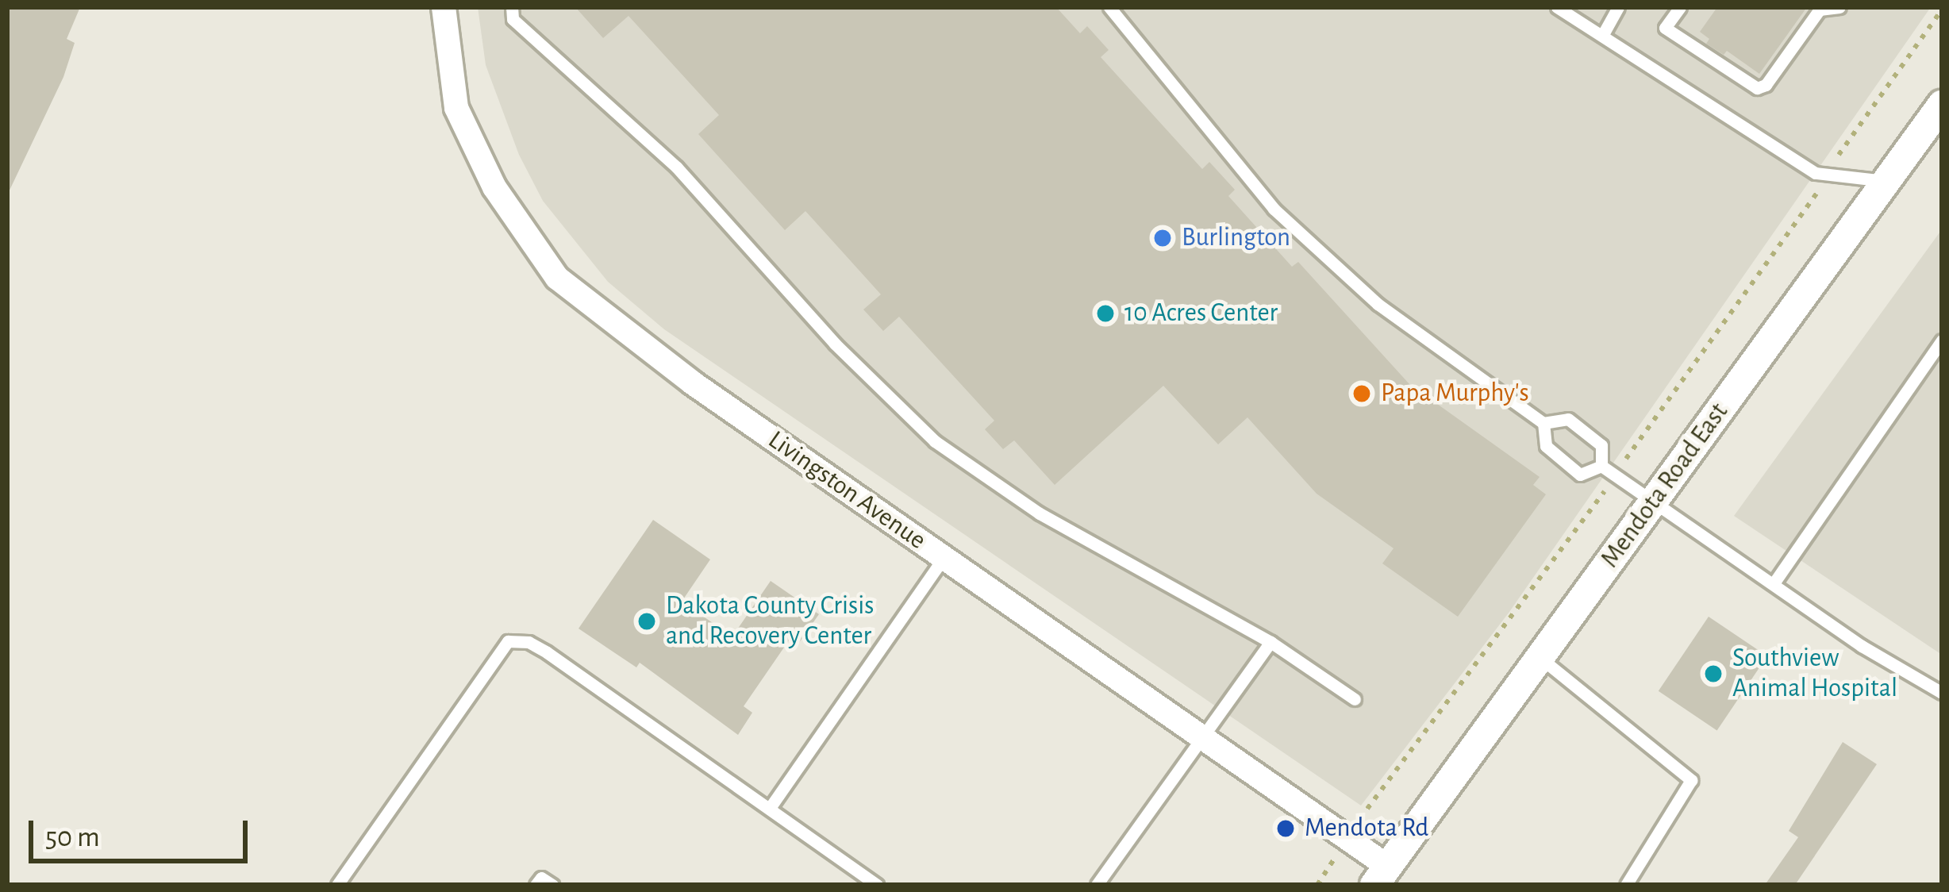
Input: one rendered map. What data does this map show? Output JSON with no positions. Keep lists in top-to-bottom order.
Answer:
{
  "streets": {
    "street": ["Mendota Road East", "Livingston Avenue"]
  },
  "crossings": [
    ["Mendota Road East", "Livingston Avenue"]
  ],
  "places": [
    "Burlington",
    "10 Acres Center",
    "Papa Murphy's",
    "Dakota County Crisis and Recovery Center",
    "Southview Animal Hospital",
    "Mendota Rd"
  ],
  "scale_bar": "50 m"
}
